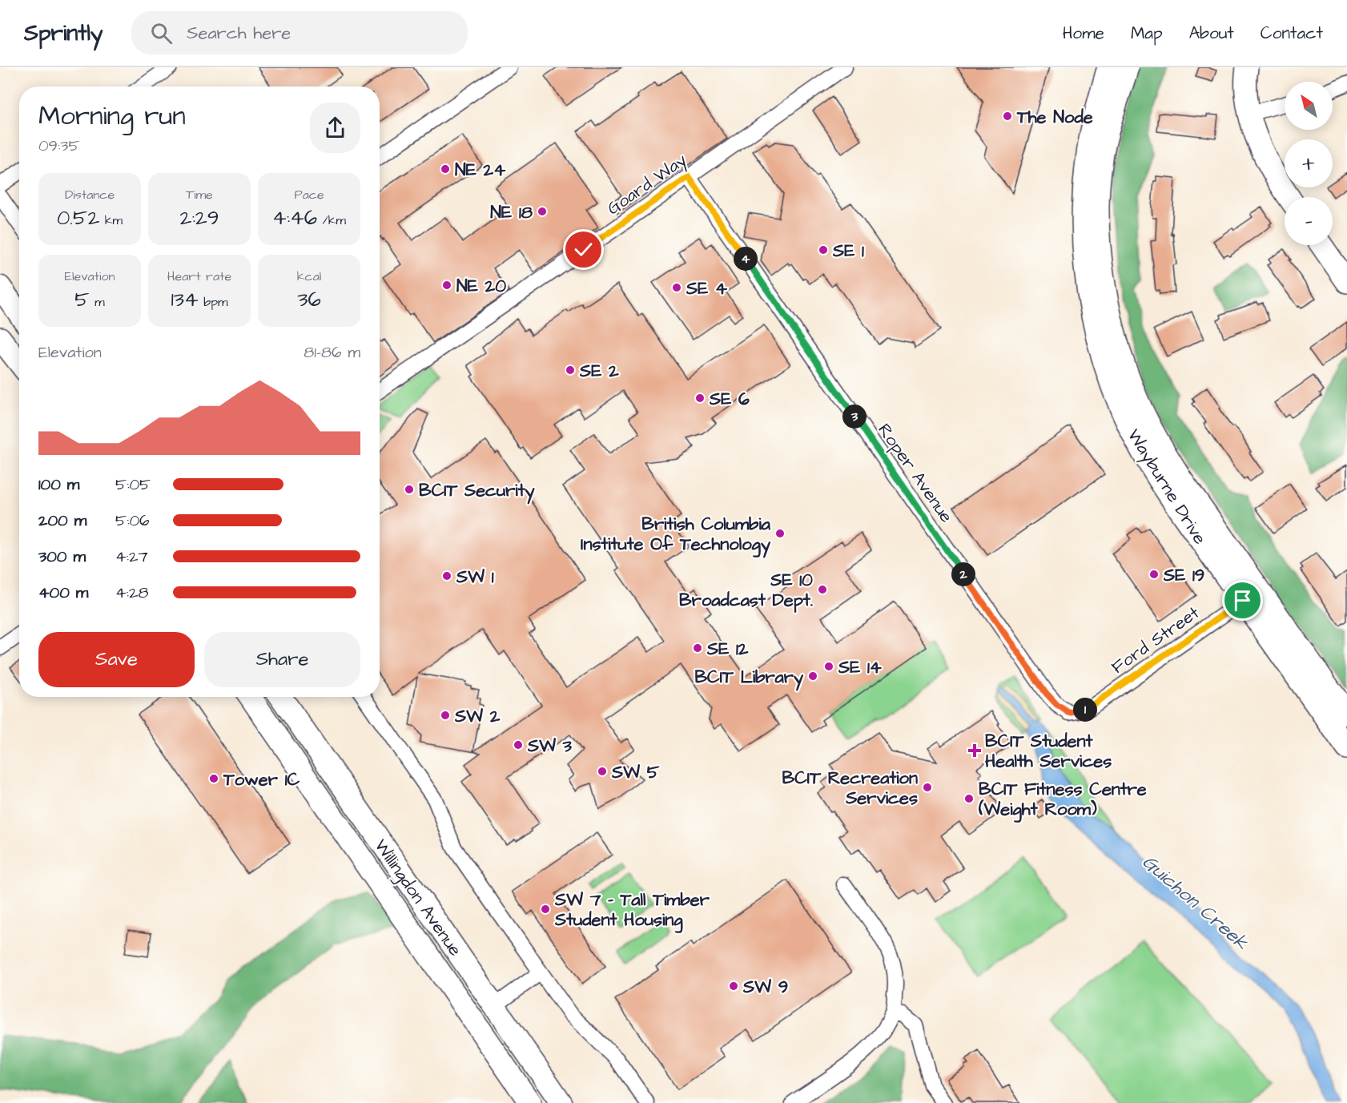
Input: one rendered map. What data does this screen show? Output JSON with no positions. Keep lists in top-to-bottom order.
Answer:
{
  "streets": {
    "street": [
      "Goard Way",
      "Roper Avenue",
      "Wayburne Drive",
      "Ford Street",
      "Willingdon Avenue"
    ]
  },
  "crossings": [
    ["Goard Way", "Roper Avenue"],
    ["Roper Avenue", "Ford Street"],
    ["Wayburne Drive", "Ford Street"]
  ],
  "water": ["Guichon Creek"],
  "places": {
    "other": [
      "The Node",
      "NE 24",
      "NE 18",
      "SE 1",
      "NE 20",
      "SE 4",
      "SE 2",
      "SE 6",
      "BCIT Security",
      "British Columbia Institute Of Technology",
      "SE 19",
      "SW 1",
      "SE 10 Broadcast Dept.",
      "SE 12",
      "SE 14",
      "BCIT Library",
      "SW 2",
      "SW 3",
      "SW 5",
      "Tower 1C",
      "BCIT Recreation Services",
      "BCIT Fitness Centre (Weight Room)",
      "SW 7 - Tall Timber Student Housing",
      "SW 9"
    ],
    "health": ["BCIT Student Health Services"]
  },
  "north": "top left",
  "page": {
    "header": "Sprintly",
    "search": "Search here",
    "nav": [
      "Home",
      "Map",
      "About",
      "Contact"
    ],
    "map_buttons": ["+", "−"],
    "heading": ["Morning run", "09:35"],
    "stats": [
      ["Distance", "0.52 km"],
      ["Time", "2:29"],
      ["Pace", "4:46 /km"],
      ["Elevation", "5 m"],
      ["Heart rate", "134 bpm"],
      ["kcal", "36"]
    ],
    "pins": [
      "4",
      "3",
      "2",
      "1"
    ],
    "chart": ["Elevation", "81–86 m"],
    "list": [
      {
        "name": "100 m",
        "note": "5:05"
      },
      {
        "name": "200 m",
        "note": "5:06"
      },
      {
        "name": "300 m",
        "note": "4:27"
      },
      {
        "name": "400 m",
        "note": "4:28"
      }
    ],
    "buttons": ["Save", "Share"]
  }
}
